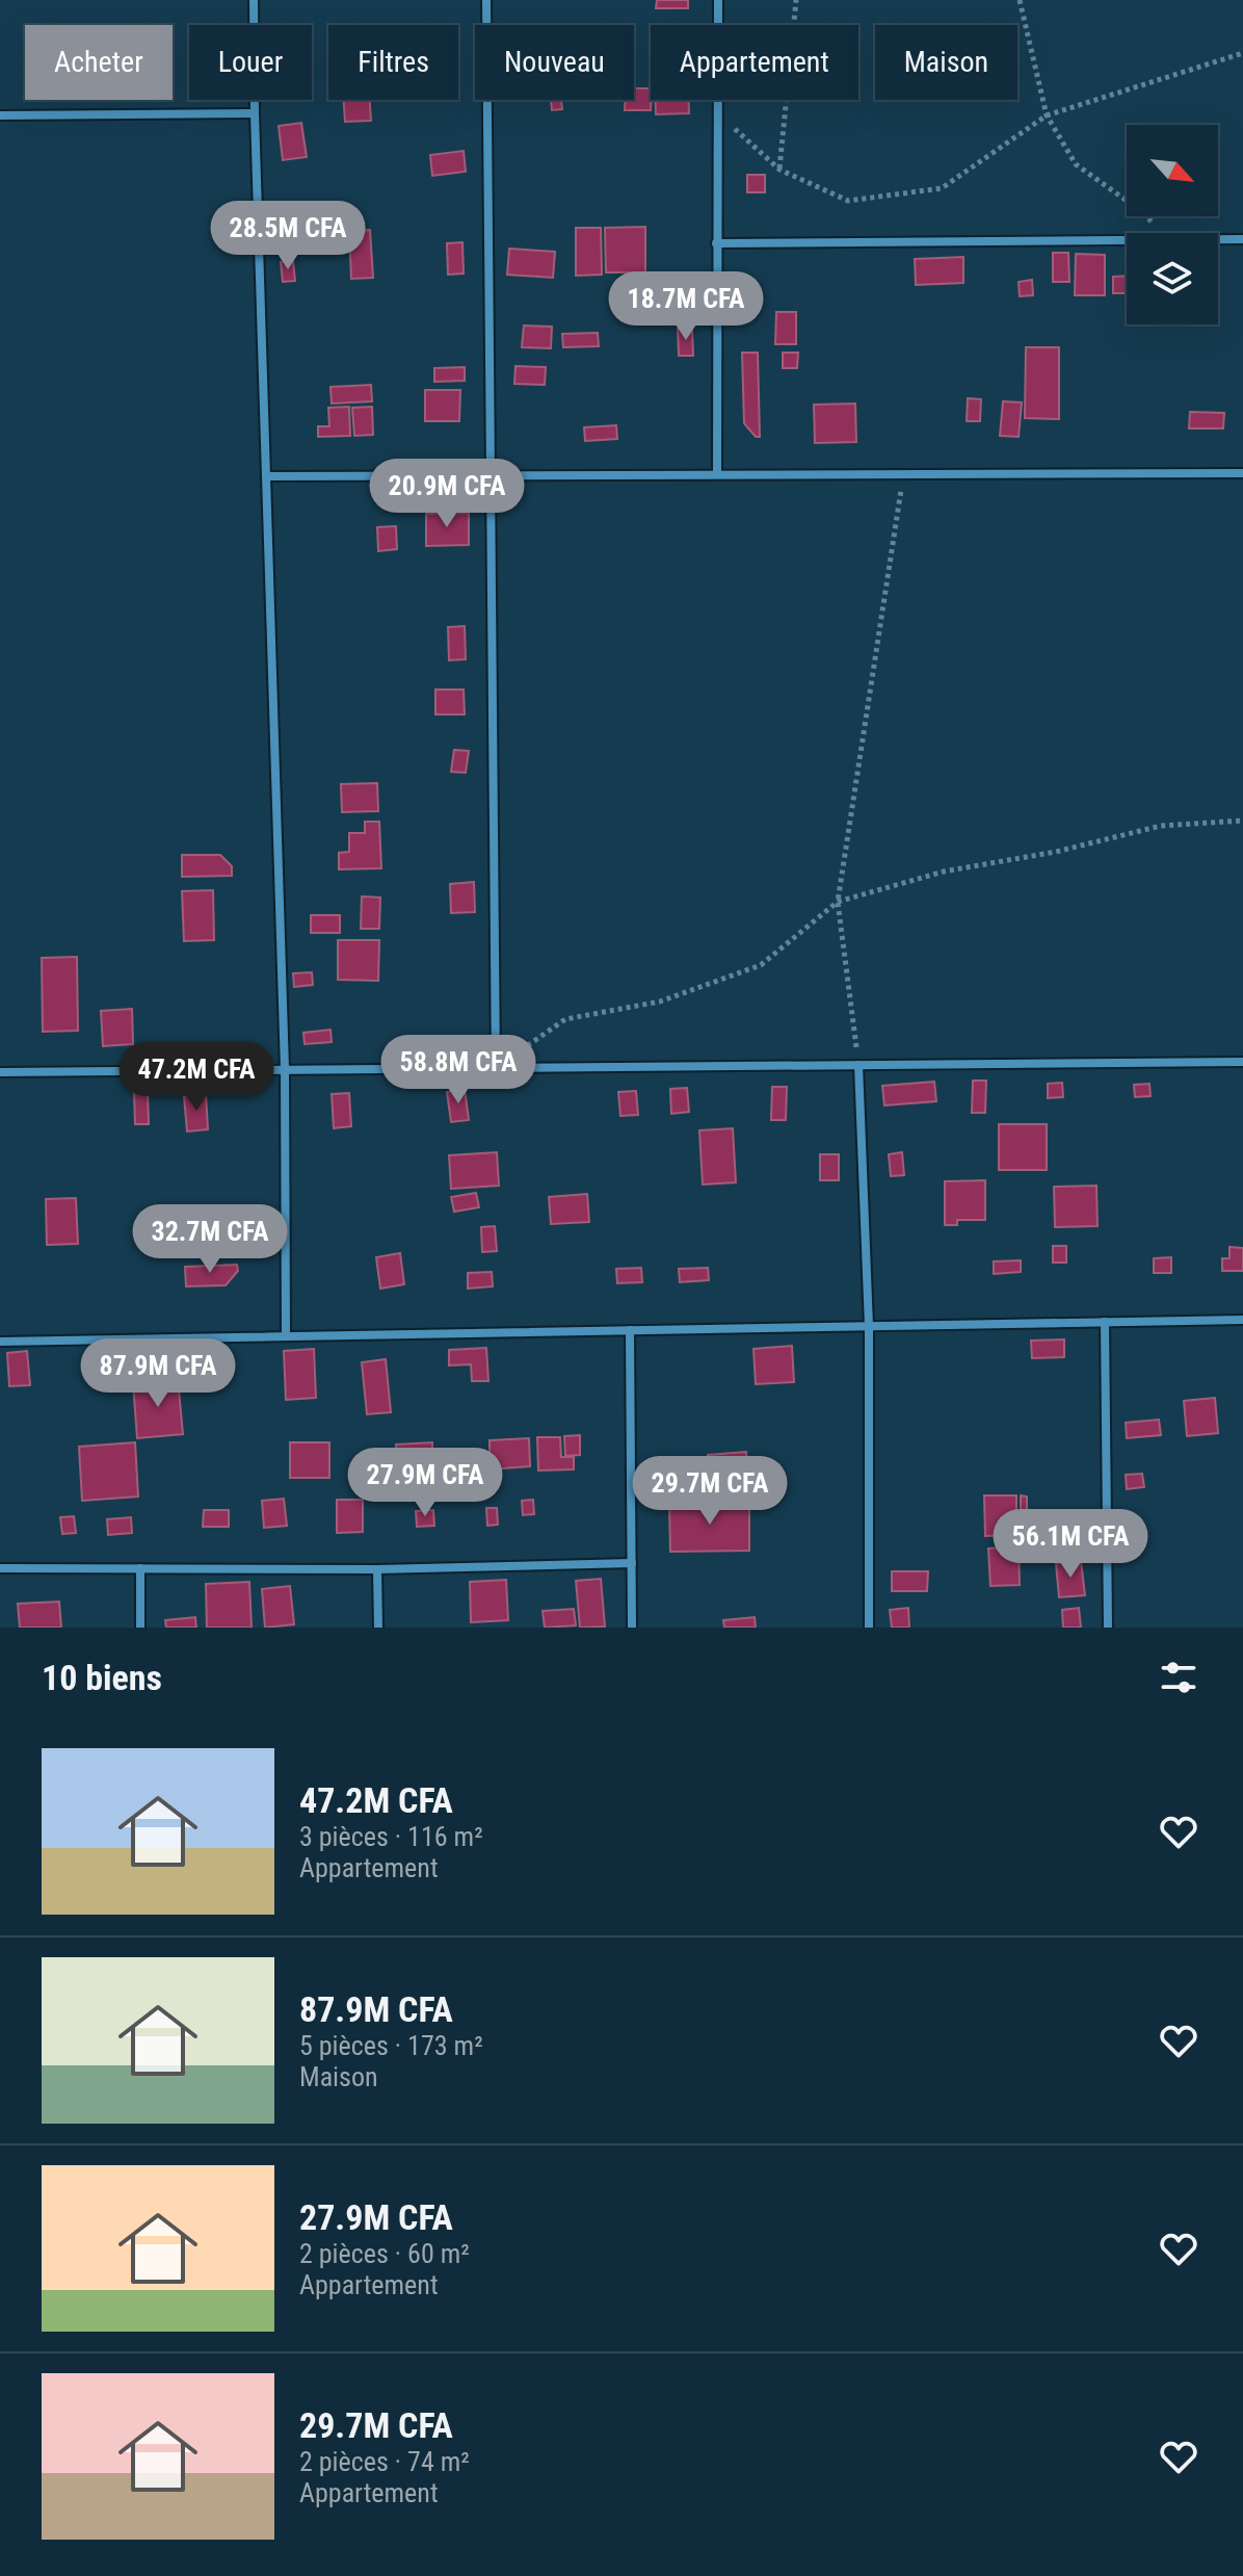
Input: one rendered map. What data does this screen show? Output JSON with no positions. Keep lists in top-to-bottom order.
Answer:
{
  "north": "bottom right",
  "page": {
    "chip": [
      "Acheter",
      "Louer",
      "Filtres",
      "Nouveau",
      "Appartement",
      "Maison"
    ],
    "price": [
      "28.5M CFA",
      "18.7M CFA",
      "20.9M CFA",
      "58.8M CFA",
      "47.2M CFA",
      "32.7M CFA",
      "87.9M CFA",
      "27.9M CFA",
      "29.7M CFA",
      "56.1M CFA"
    ],
    "heading": "10 biens",
    "list": [
      {
        "name": "47.2M CFA",
        "note": "3 pièces · 116 m² · Appartement"
      },
      {
        "name": "87.9M CFA",
        "note": "5 pièces · 173 m² · Maison"
      },
      {
        "name": "27.9M CFA",
        "note": "2 pièces · 60 m² · Appartement"
      },
      {
        "name": "29.7M CFA",
        "note": "2 pièces · 74 m² · Appartement"
      }
    ]
  }
}
